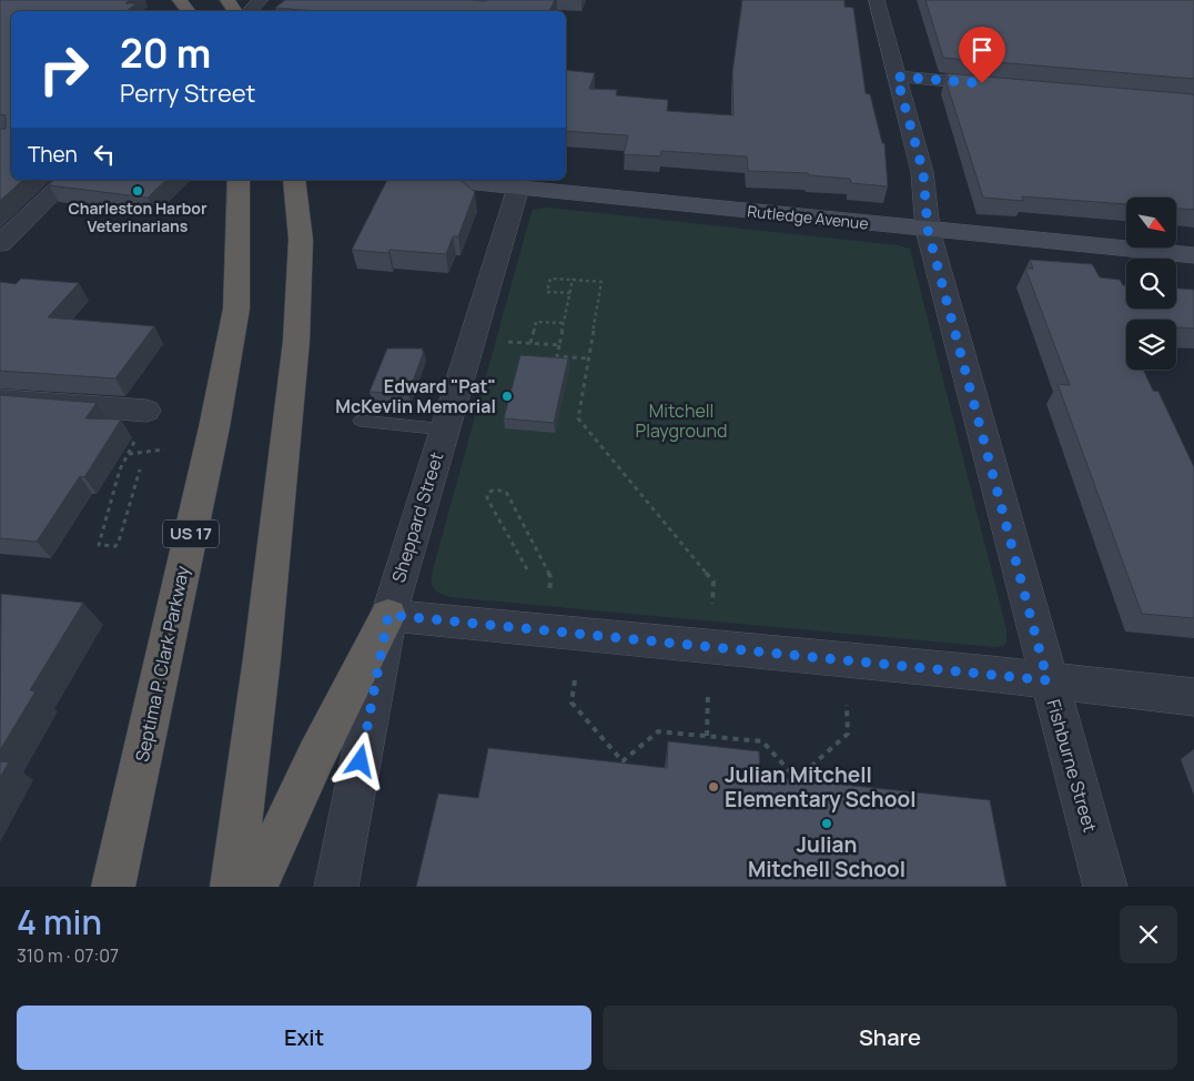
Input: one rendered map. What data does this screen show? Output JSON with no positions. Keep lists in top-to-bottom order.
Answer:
{
  "streets": {
    "highway": ["US 17", "Septima P. Clark Parkway"],
    "main road": ["Rutledge Avenue"],
    "street": ["Sheppard Street", "Fishburne Street"]
  },
  "crossings": [
    ["Rutledge Avenue", "Sheppard Street"],
    ["Rutledge Avenue", "Fishburne Street"]
  ],
  "parks": ["Mitchell Playground"],
  "places": [
    "Charleston Harbor Veterinarians",
    "Edward \"Pat\" McKevlin Memorial",
    "Julian Mitchell Elementary School",
    "Julian Mitchell School"
  ],
  "north": "bottom right",
  "page": {
    "turn": ["20 m", "Perry Street"],
    "then": "Then",
    "heading": ["4 min", "310 m · 07:07"],
    "buttons": ["Exit", "Share"]
  }
}
